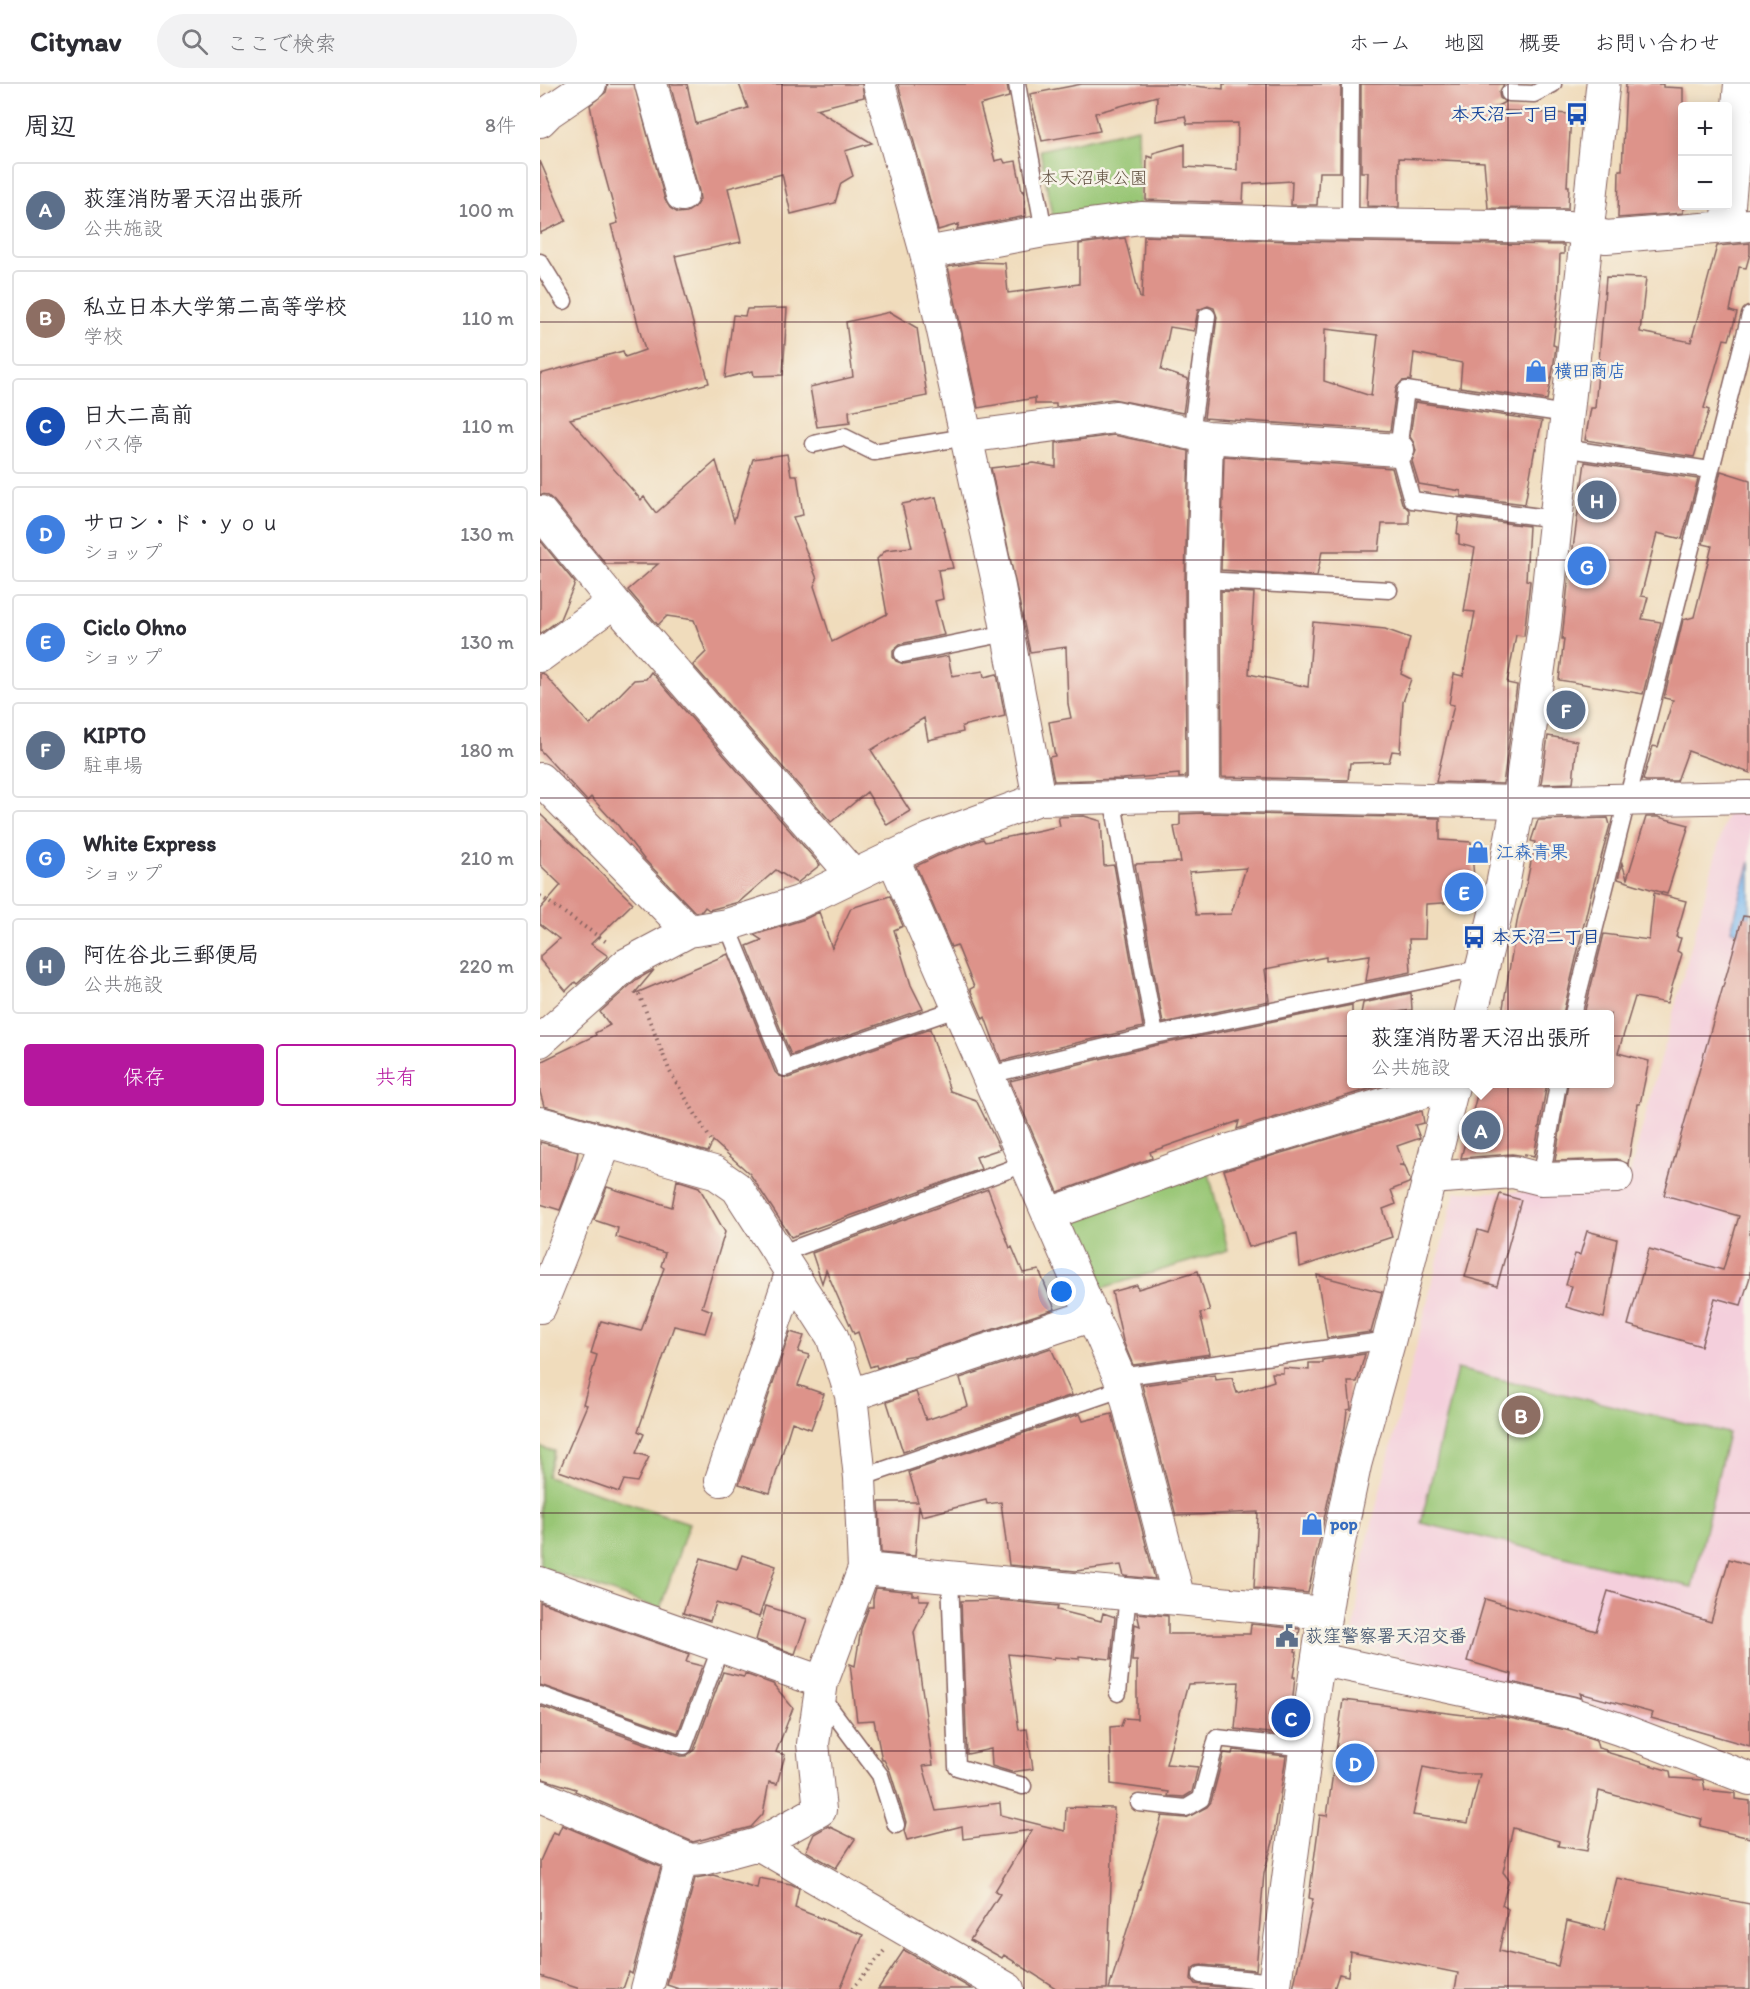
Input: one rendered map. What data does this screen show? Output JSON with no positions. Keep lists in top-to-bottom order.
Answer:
{
  "parks": ["本天沼東公園"],
  "places": {
    "bus stop": ["本天沼一丁目", "本天沼二丁目"],
    "shop": ["横田商店", "江森青果", "pop"],
    "public building": ["荻窪警察署天沼交番"]
  },
  "page": {
    "header": "Citynav",
    "search": "ここで検索",
    "nav": [
      "ホーム",
      "地図",
      "概要",
      "お問い合わせ"
    ],
    "heading": ["周辺", "8件"],
    "map_buttons": ["+", "−"],
    "list": [
      {
        "mark": "A",
        "name": "荻窪消防署天沼出張所",
        "note": "公共施設",
        "value": "100 m"
      },
      {
        "mark": "B",
        "name": "私立日本大学第二高等学校",
        "note": "学校",
        "value": "110 m"
      },
      {
        "mark": "C",
        "name": "日大二高前",
        "note": "バス停",
        "value": "110 m"
      },
      {
        "mark": "D",
        "name": "サロン・ド・ｙｏｕ",
        "note": "ショップ",
        "value": "130 m"
      },
      {
        "mark": "E",
        "name": "Ciclo Ohno",
        "note": "ショップ",
        "value": "130 m"
      },
      {
        "mark": "F",
        "name": "KIPTO",
        "note": "駐車場",
        "value": "180 m"
      },
      {
        "mark": "G",
        "name": "White Express",
        "note": "ショップ",
        "value": "210 m"
      },
      {
        "mark": "H",
        "name": "阿佐谷北三郵便局",
        "note": "公共施設",
        "value": "220 m"
      }
    ],
    "pins": [
      "H",
      "G",
      "F",
      "E",
      "A",
      "B",
      "C",
      "D"
    ],
    "popup": ["荻窪消防署天沼出張所", "公共施設"],
    "buttons": ["保存", "共有"]
  }
}
